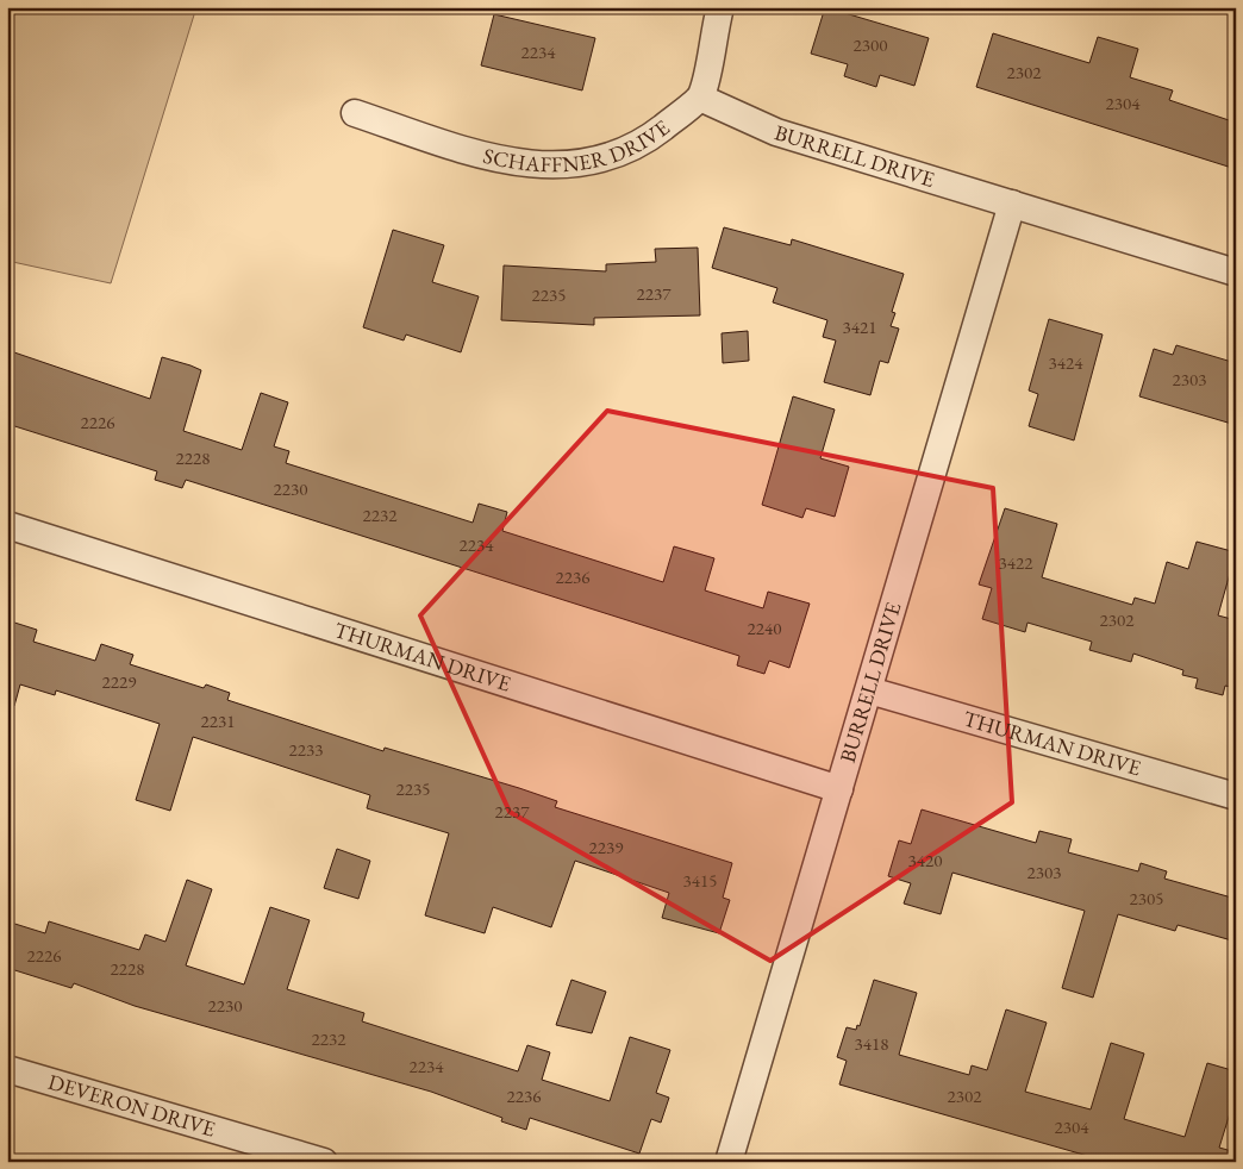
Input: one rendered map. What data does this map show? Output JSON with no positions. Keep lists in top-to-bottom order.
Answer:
{
  "streets": {
    "street": [
      "SCHAFFNER DRIVE",
      "BURRELL DRIVE",
      "THURMAN DRIVE",
      "DEVERON DRIVE"
    ]
  },
  "crossings": [
    ["SCHAFFNER DRIVE", "BURRELL DRIVE"],
    ["BURRELL DRIVE", "THURMAN DRIVE"]
  ],
  "house_numbers": [
    "2300",
    "2234",
    "2302",
    "2304",
    "2237",
    "2235",
    "3421",
    "3424",
    "2303",
    "2226",
    "2228",
    "2230",
    "2232",
    "2234",
    "3422",
    "2236",
    "2302",
    "2240",
    "2229",
    "2231",
    "2233",
    "2235",
    "2237",
    "2239",
    "3420",
    "2303",
    "3415",
    "2305",
    "2226",
    "2228",
    "2230",
    "2232",
    "3418",
    "2234",
    "2236",
    "2302",
    "2304"
  ]
}
